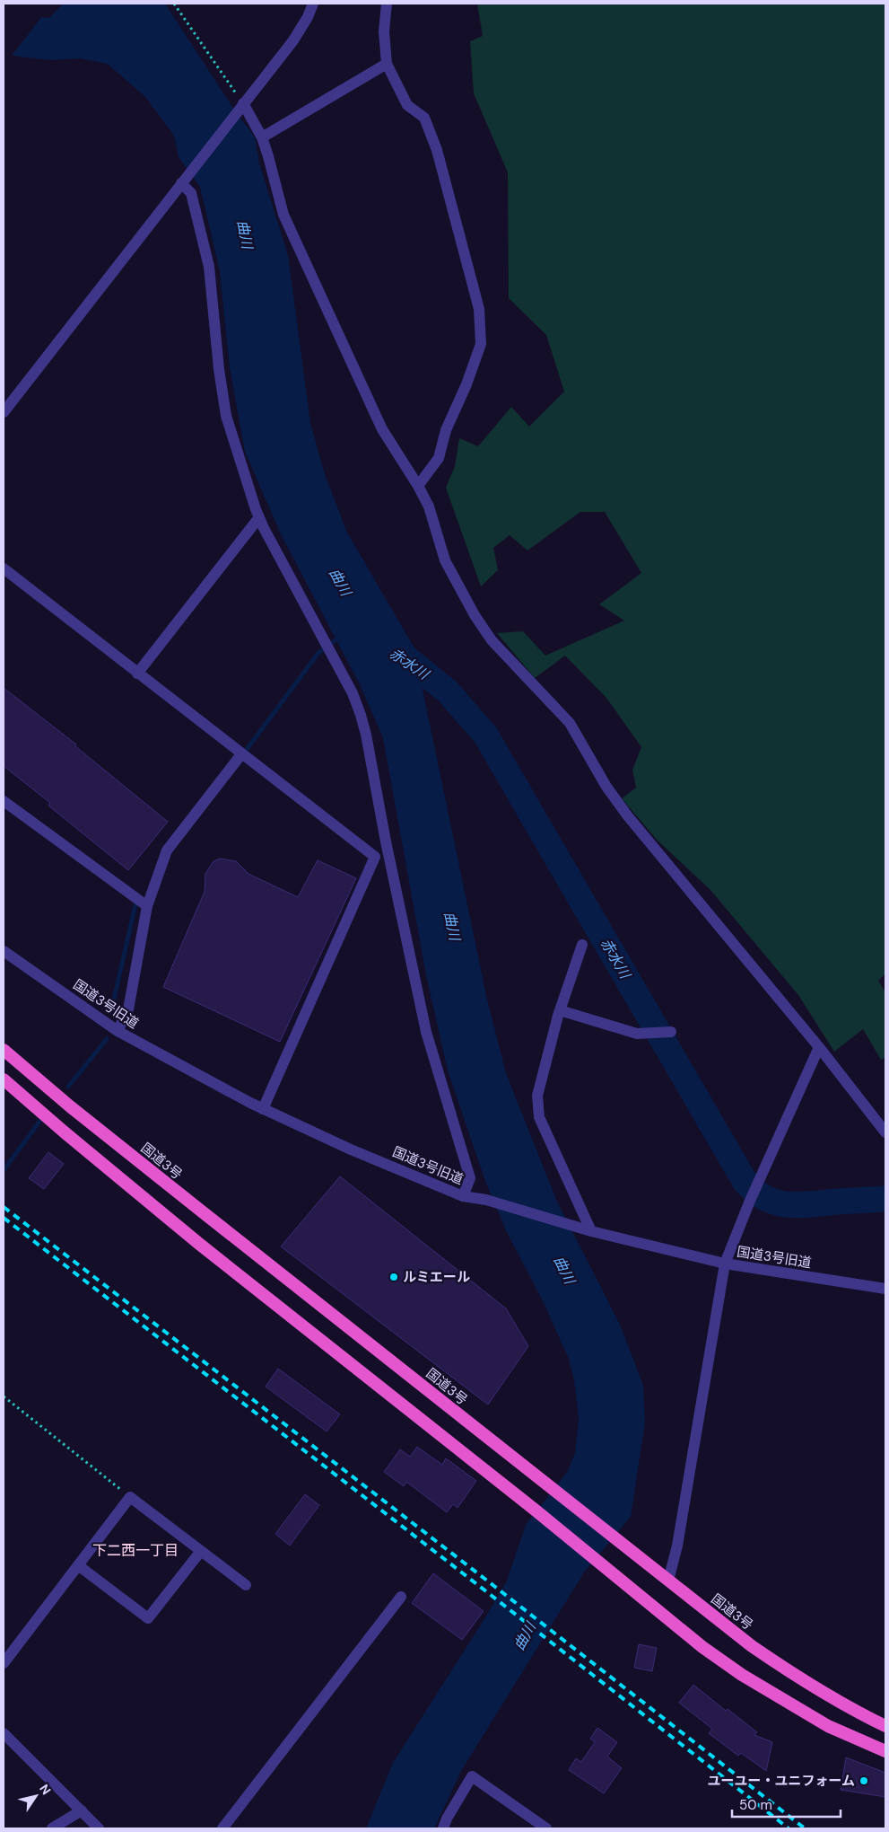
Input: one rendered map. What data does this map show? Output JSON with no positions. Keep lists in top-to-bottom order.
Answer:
{
  "streets": {
    "highway": ["国道3号"],
    "street": ["国道3号旧道"]
  },
  "districts": ["下二西一丁目"],
  "water": ["曲川", "赤水川"],
  "places": ["ルミエール", "ユーユー・ユニフォーム"],
  "scale_bar": "50 m",
  "north": "top right"
}
